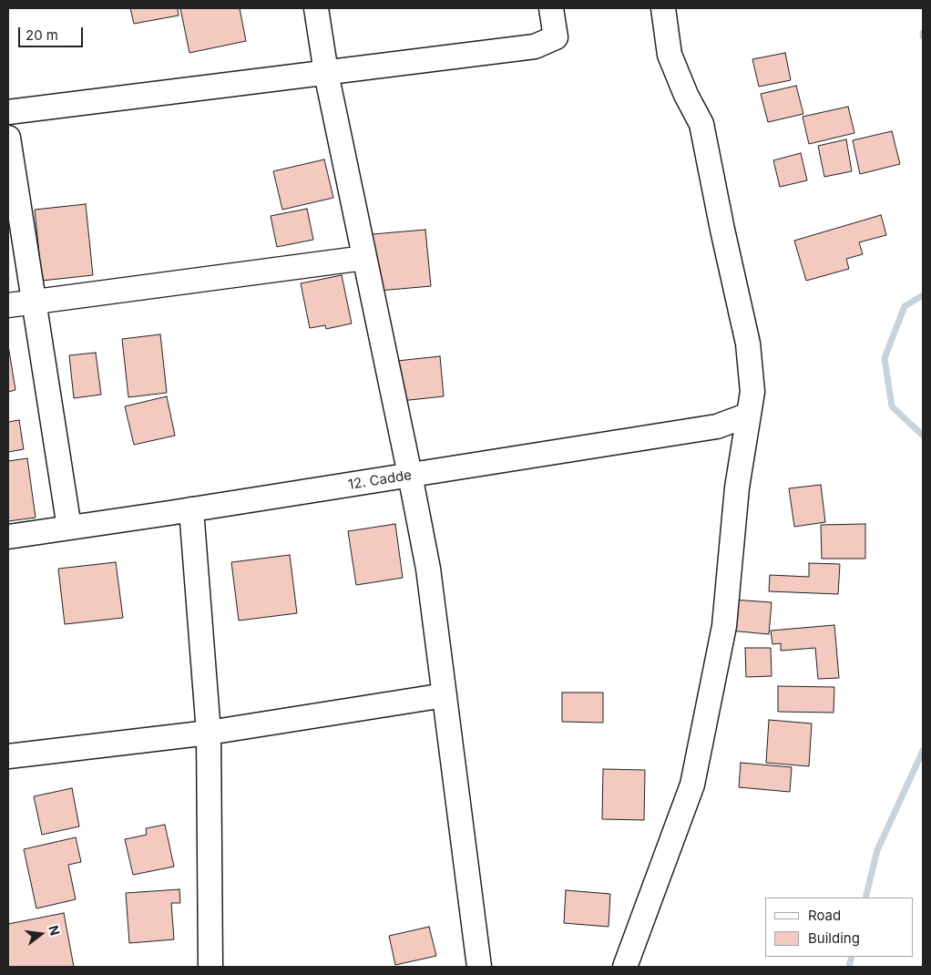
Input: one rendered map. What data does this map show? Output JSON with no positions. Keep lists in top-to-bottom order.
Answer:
{
  "streets": {
    "street": ["12. Cadde"]
  },
  "legend": ["Road", "Building"],
  "scale_bar": "20 m",
  "north": "right"
}
